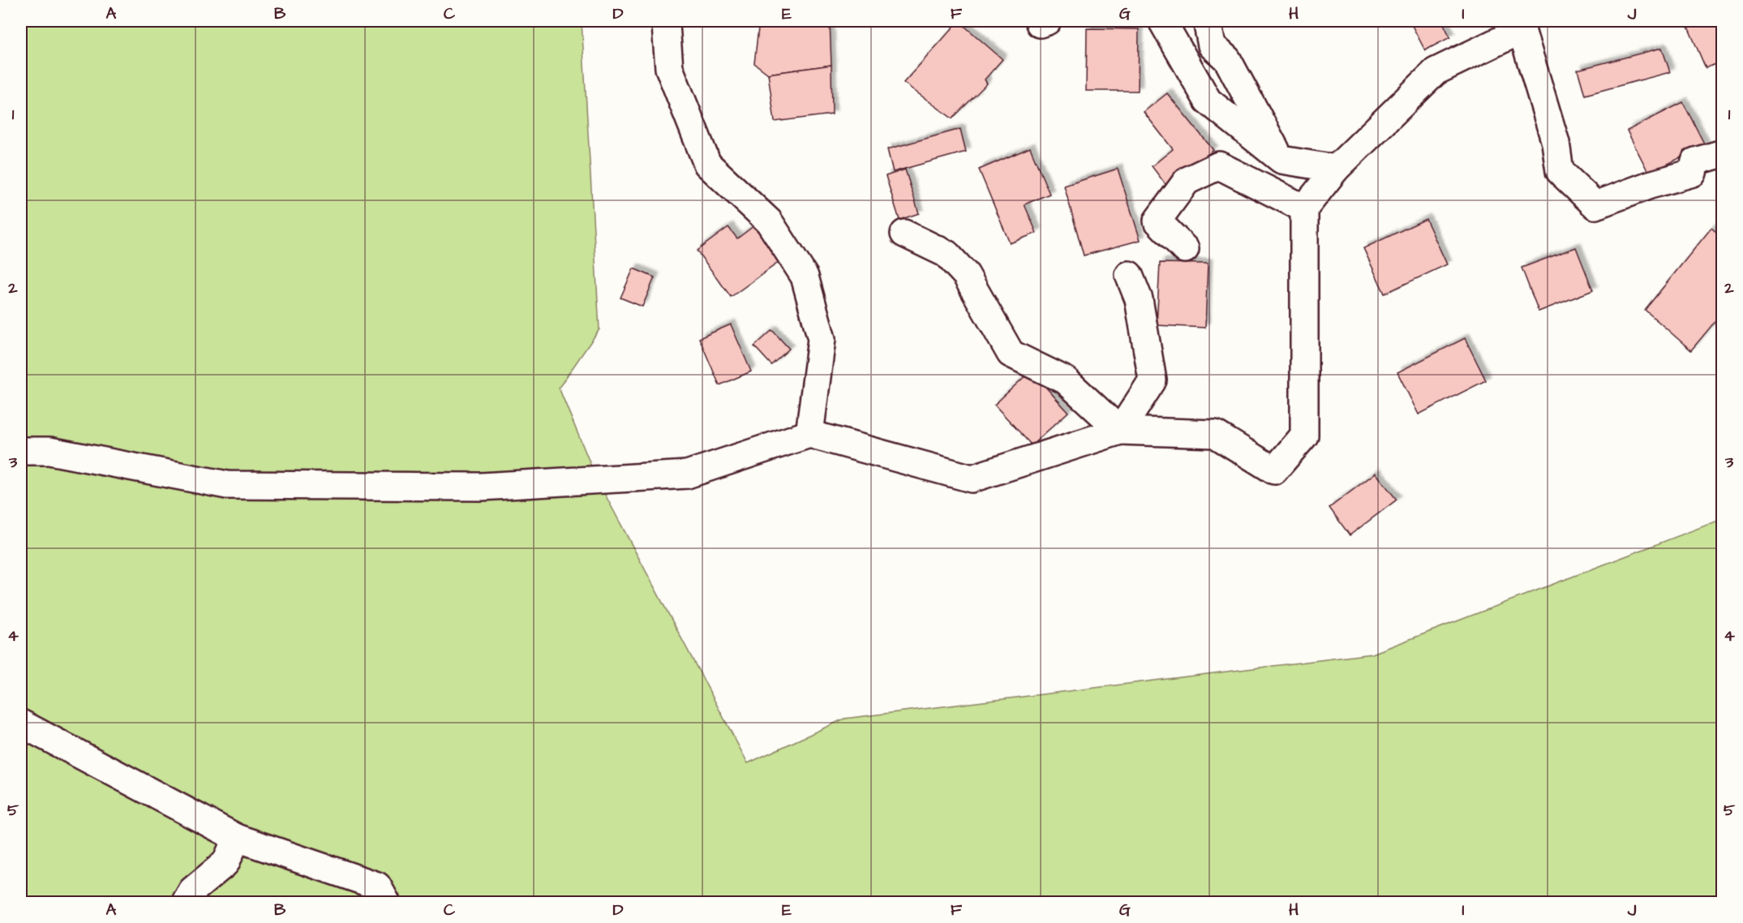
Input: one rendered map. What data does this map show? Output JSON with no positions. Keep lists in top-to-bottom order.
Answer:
{
  "grid": {
    "columns": [
      "A",
      "B",
      "C",
      "D",
      "E",
      "F",
      "G",
      "H",
      "I",
      "J"
    ],
    "rows": [
      "1",
      "2",
      "3",
      "4",
      "5"
    ]
  }
}
